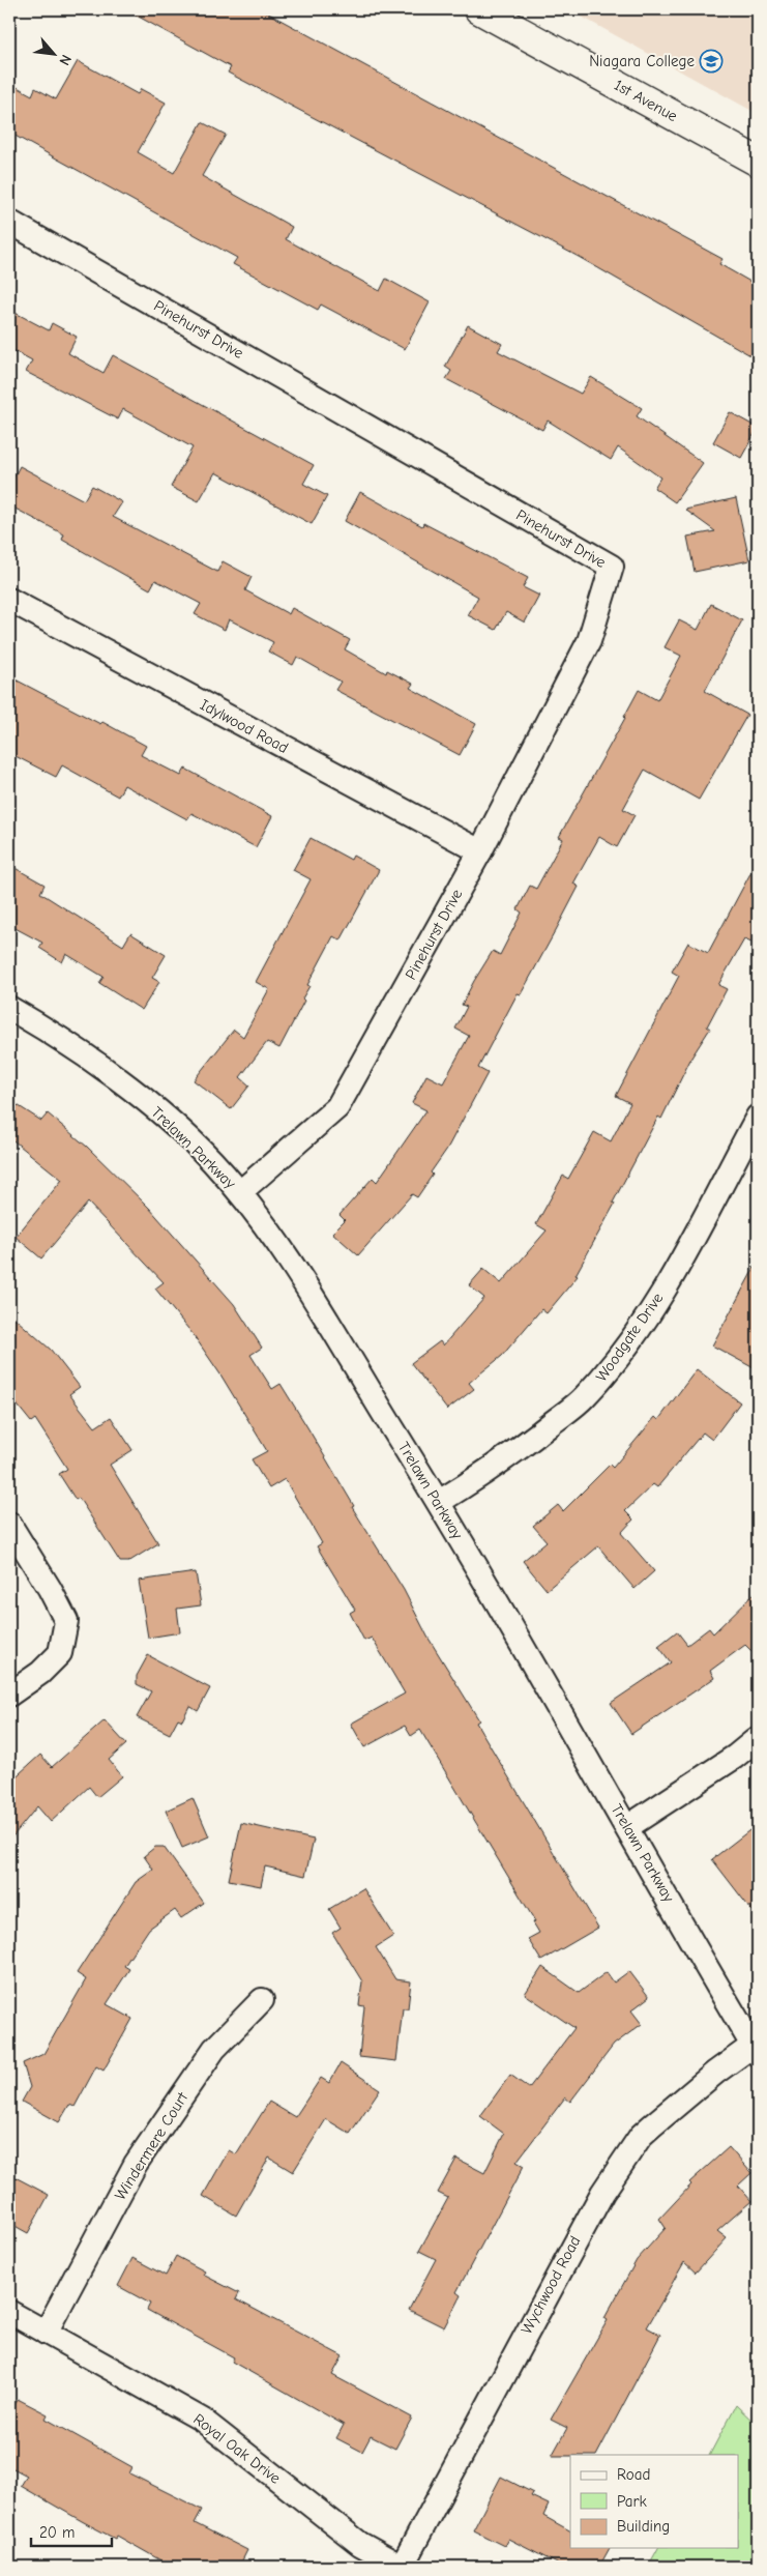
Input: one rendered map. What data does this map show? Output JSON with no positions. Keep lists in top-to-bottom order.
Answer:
{
  "streets": {
    "street": [
      "1st Avenue",
      "Pinehurst Drive",
      "Idylwood Road",
      "Trelawn Parkway",
      "Woodgate Drive",
      "Windermere Court",
      "Wychwood Road",
      "Royal Oak Drive"
    ]
  },
  "crossings": [
    ["Pinehurst Drive", "Idylwood Road"],
    ["Pinehurst Drive", "Trelawn Parkway"],
    ["Trelawn Parkway", "Woodgate Drive"],
    ["Trelawn Parkway", "Wychwood Road"],
    ["Windermere Court", "Royal Oak Drive"],
    ["Wychwood Road", "Royal Oak Drive"]
  ],
  "places": {
    "school or university": ["Niagara College"]
  },
  "legend": ["Road", "Park", "Building"],
  "scale_bar": "20 m",
  "north": "bottom right"
}
